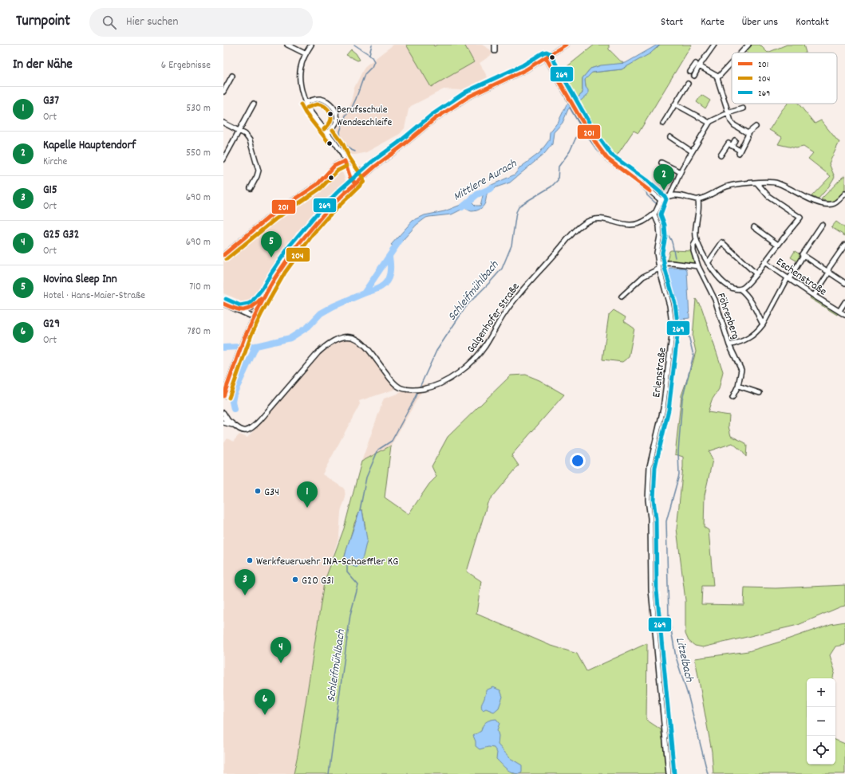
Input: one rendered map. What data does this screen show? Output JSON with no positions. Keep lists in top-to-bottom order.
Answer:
{
  "streets": {
    "street": [
      "Eschenstraße",
      "Föhrenberg",
      "Galgenhofer Straße",
      "Erlenstraße"
    ]
  },
  "crossings": [
    ["Galgenhofer Straße", "Erlenstraße"]
  ],
  "water": ["Mittlere Aurach", "Schleifmühlbach", "Litzelbach"],
  "places": [
    "Berufsschule Wendeschleife",
    "G34",
    "Werkfeuerwehr INA-Schaeffler KG",
    "G20 G31"
  ],
  "lines": ["transit line 201", "transit line 269", "transit line 204"],
  "legend": ["201", "204", "269"],
  "page": {
    "header": "Turnpoint",
    "search": "Hier suchen",
    "nav": [
      "Start",
      "Karte",
      "Über uns",
      "Kontakt"
    ],
    "heading": ["In der Nähe", "6 Ergebnisse"],
    "list": [
      {
        "mark": "1",
        "name": "G37",
        "note": "Ort",
        "value": "530 m"
      },
      {
        "mark": "2",
        "name": "Kapelle Hauptendorf",
        "note": "Kirche",
        "value": "550 m"
      },
      {
        "mark": "3",
        "name": "G15",
        "note": "Ort",
        "value": "690 m"
      },
      {
        "mark": "4",
        "name": "G25 G32",
        "note": "Ort",
        "value": "690 m"
      },
      {
        "mark": "5",
        "name": "Novina Sleep Inn",
        "note": "Hotel · Hans-Maier-Straße",
        "value": "710 m"
      },
      {
        "mark": "6",
        "name": "G29",
        "note": "Ort",
        "value": "780 m"
      }
    ],
    "pins": [
      "2",
      "5",
      "1",
      "3",
      "4",
      "6"
    ],
    "map_buttons": ["+", "−"]
  }
}
